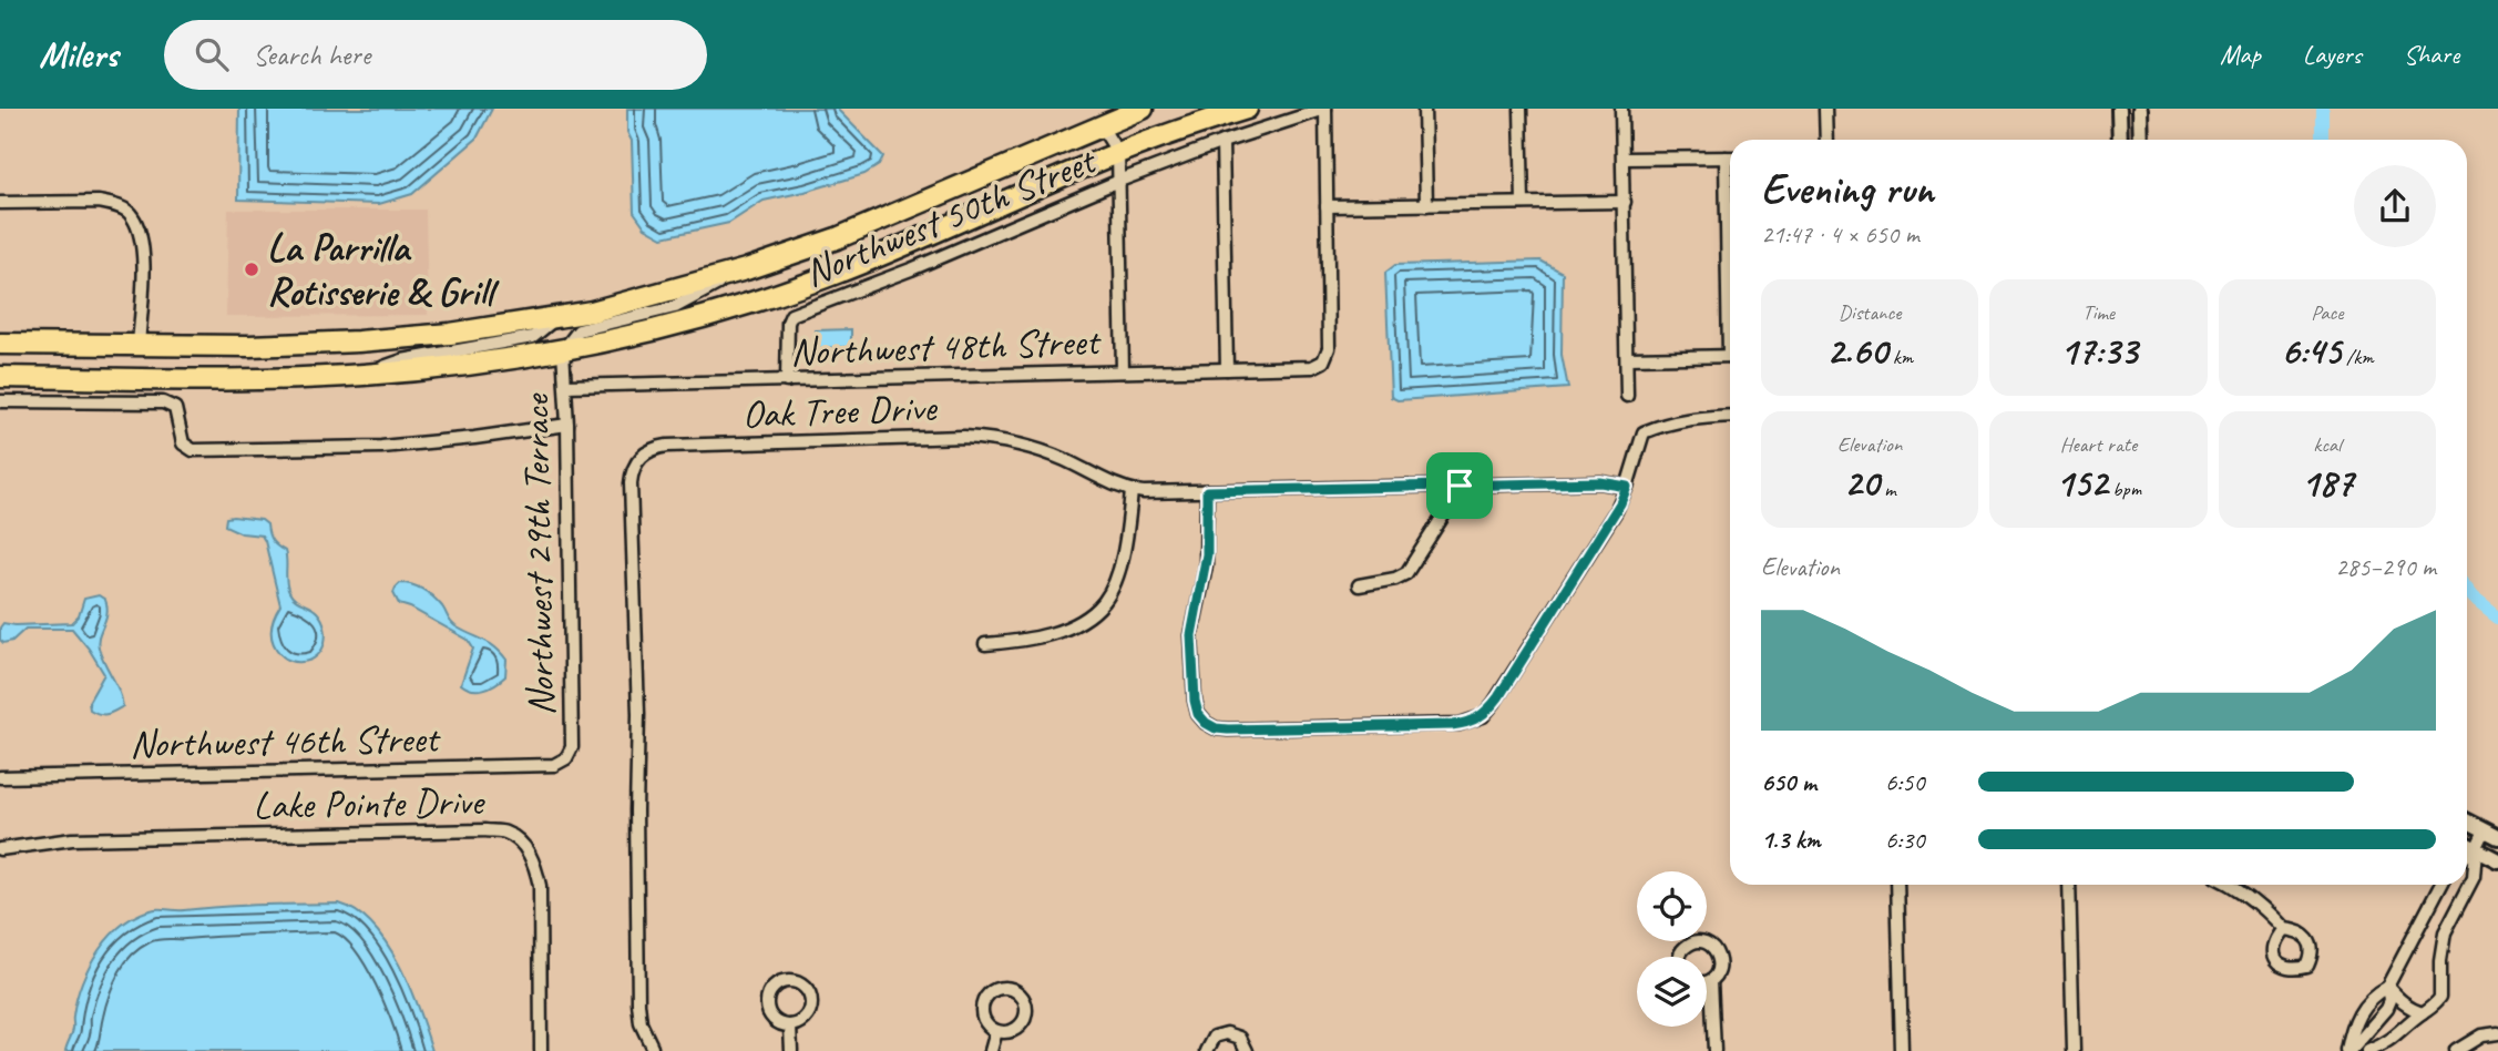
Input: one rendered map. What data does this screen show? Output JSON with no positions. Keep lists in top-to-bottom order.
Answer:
{
  "streets": {
    "street": [
      "Northwest 50th Street",
      "Northwest 48th Street",
      "Oak Tree Drive",
      "Northwest 29th Terrace",
      "Northwest 46th Street",
      "Lake Pointe Drive"
    ]
  },
  "crossings": [
    ["Northwest 50th Street", "Northwest 48th Street"],
    ["Northwest 48th Street", "Northwest 29th Terrace"],
    ["Northwest 29th Terrace", "Northwest 46th Street"]
  ],
  "places": ["La Parrilla Rotisserie & Grill"],
  "page": {
    "header": "Milers",
    "search": "Search here",
    "nav": ["Map", "Layers", "Share"],
    "heading": ["Evening run", "21:47 · 4 × 650 m"],
    "stats": [
      ["Distance", "2.60 km"],
      ["Time", "17:33"],
      ["Pace", "6:45 /km"],
      ["Elevation", "20 m"],
      ["Heart rate", "152 bpm"],
      ["kcal", "187"]
    ],
    "chart": ["Elevation", "285–290 m"],
    "list": [
      {
        "name": "650 m",
        "note": "6:50"
      },
      {
        "name": "1.3 km",
        "note": "6:30"
      }
    ]
  }
}
